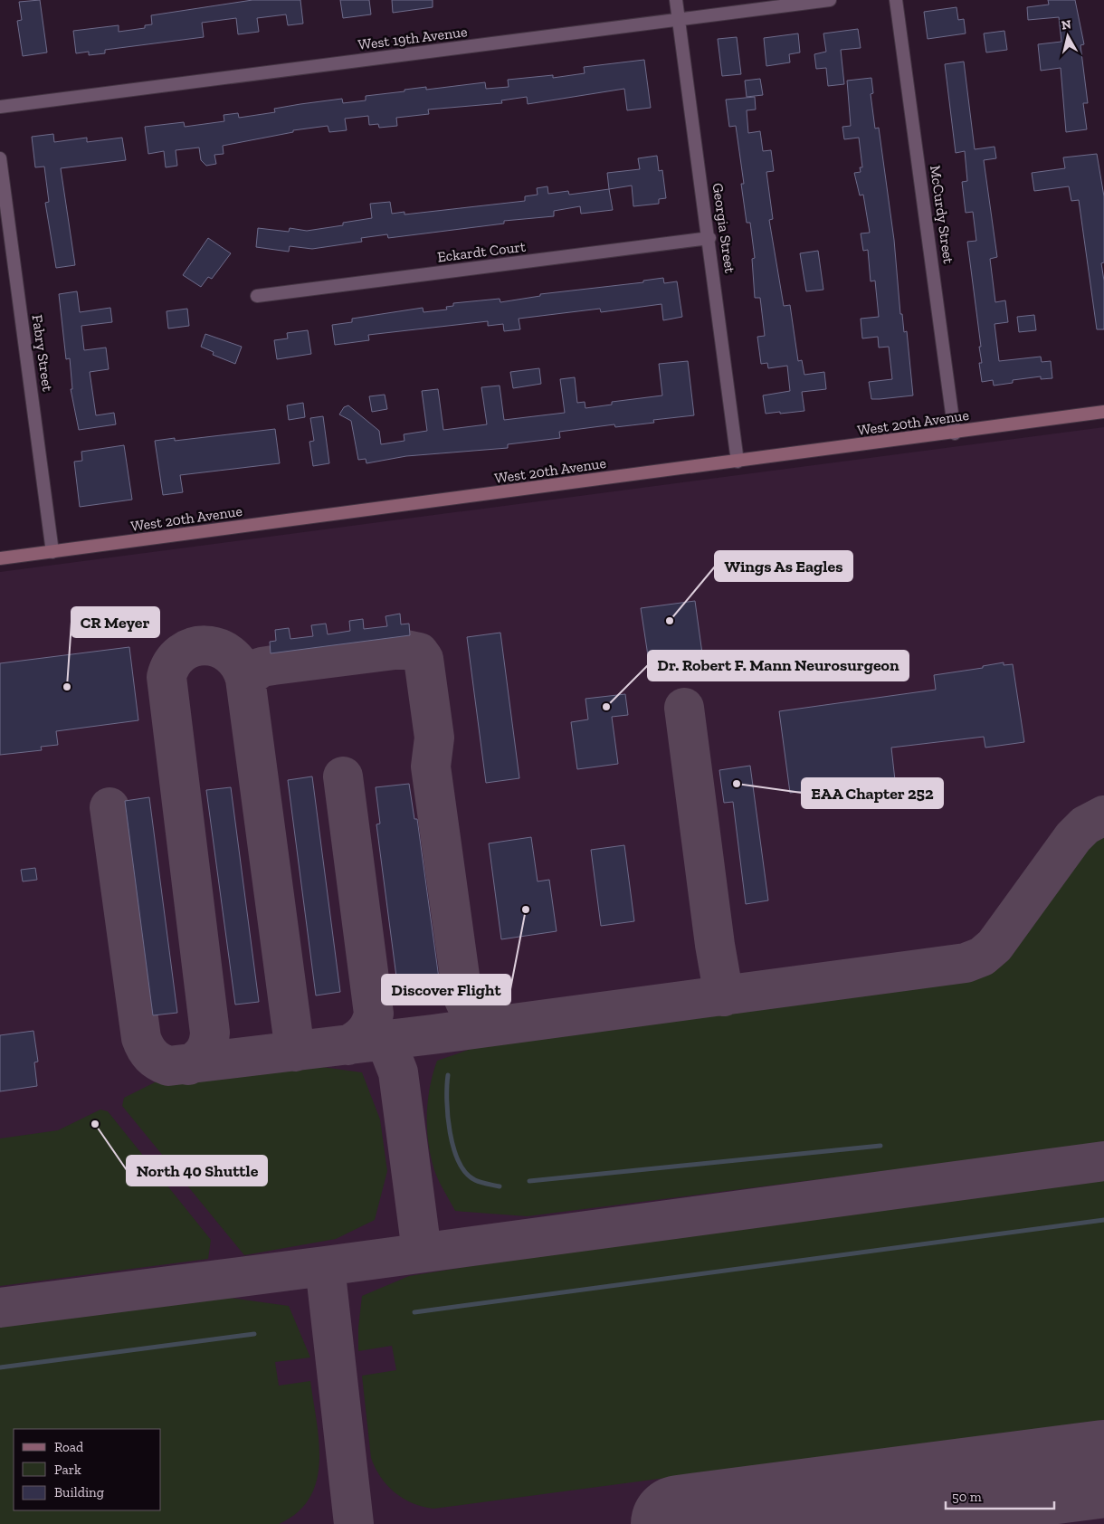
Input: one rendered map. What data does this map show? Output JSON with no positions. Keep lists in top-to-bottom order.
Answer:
{
  "streets": {
    "main road": ["West 20th Avenue"],
    "street": [
      "West 19th Avenue",
      "McCurdy Street",
      "Georgia Street",
      "Eckardt Court",
      "Fabry Street"
    ]
  },
  "crossings": [
    ["West 19th Avenue", "Georgia Street"],
    ["McCurdy Street", "West 20th Avenue"],
    ["Georgia Street", "Eckardt Court"],
    ["Georgia Street", "West 20th Avenue"],
    ["Fabry Street", "West 20th Avenue"]
  ],
  "places": [
    "Wings As Eagles",
    "CR Meyer",
    "Dr. Robert F. Mann Neurosurgeon",
    "EAA Chapter 252",
    "Discover Flight",
    "North 40 Shuttle"
  ],
  "legend": ["Road", "Park", "Building"],
  "scale_bar": "50 m",
  "north": "top"
}
